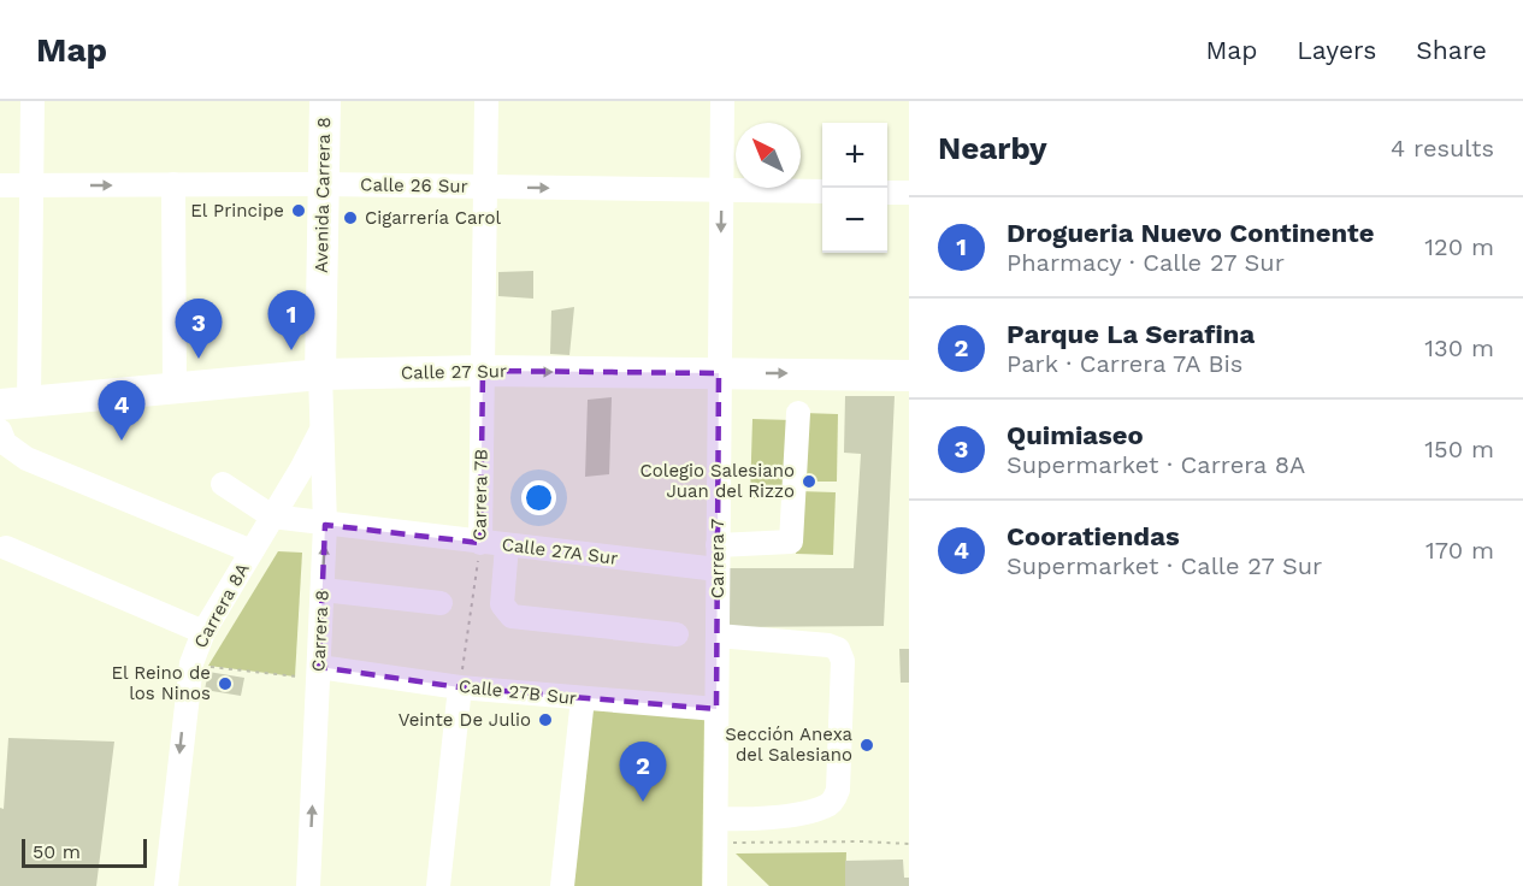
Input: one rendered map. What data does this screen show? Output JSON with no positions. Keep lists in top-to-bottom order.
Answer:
{
  "streets": {
    "main road": ["Avenida Carrera 8", "Calle 27 Sur"],
    "street": [
      "Calle 26 Sur",
      "Carrera 7B",
      "Calle 27A Sur",
      "Carrera 7",
      "Carrera 8A",
      "Carrera 8",
      "Calle 27B Sur"
    ]
  },
  "crossings": [
    ["Calle 26 Sur", "Avenida Carrera 8"],
    ["Calle 26 Sur", "Carrera 7B"],
    ["Calle 26 Sur", "Carrera 7"],
    ["Avenida Carrera 8", "Calle 27 Sur"],
    ["Avenida Carrera 8", "Carrera 8"],
    ["Calle 27 Sur", "Carrera 7B"],
    ["Calle 27 Sur", "Carrera 7"],
    ["Calle 27 Sur", "Carrera 8"],
    ["Carrera 7B", "Calle 27A Sur"],
    ["Carrera 7B", "Calle 27B Sur"],
    ["Calle 27A Sur", "Carrera 7"],
    ["Calle 27A Sur", "Carrera 8A"],
    ["Calle 27A Sur", "Carrera 8"],
    ["Carrera 7", "Calle 27B Sur"],
    ["Carrera 8A", "Carrera 8"],
    ["Carrera 8", "Calle 27B Sur"]
  ],
  "one_way": ["Calle 26 Sur", "Calle 27 Sur", "Carrera 8A"],
  "places": [
    "El Principe",
    "Cigarrería Carol",
    "Colegio Salesiano Juan del Rizzo",
    "El Reino de los Ninos",
    "Veinte De Julio",
    "Sección Anexa del Salesiano"
  ],
  "scale_bar": "50 m",
  "north": "top left",
  "page": {
    "header": "Map",
    "nav": ["Map", "Layers", "Share"],
    "heading": ["Nearby", "4 results"],
    "map_buttons": ["+", "−"],
    "list": [
      {
        "mark": "1",
        "name": "Drogueria Nuevo Continente",
        "note": "Pharmacy · Calle 27 Sur",
        "value": "120 m"
      },
      {
        "mark": "2",
        "name": "Parque La Serafina",
        "note": "Park · Carrera 7A Bis",
        "value": "130 m"
      },
      {
        "mark": "3",
        "name": "Quimiaseo",
        "note": "Supermarket · Carrera 8A",
        "value": "150 m"
      },
      {
        "mark": "4",
        "name": "Cooratiendas",
        "note": "Supermarket · Calle 27 Sur",
        "value": "170 m"
      }
    ],
    "pins": [
      "1",
      "3",
      "4",
      "2"
    ],
    "scale": "50 m"
  }
}
